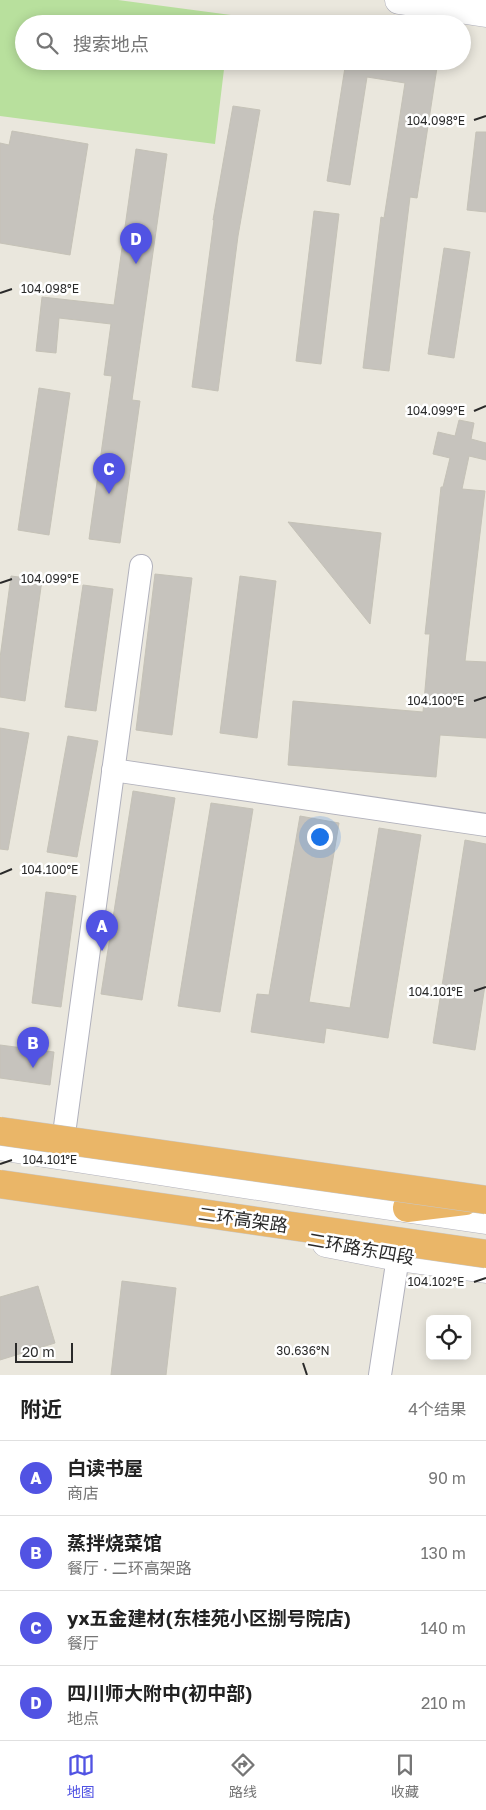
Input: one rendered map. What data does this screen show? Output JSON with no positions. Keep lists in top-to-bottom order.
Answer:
{
  "streets": {
    "highway": ["二环高架路"],
    "main road": ["二环路东四段"]
  },
  "crossings": [
    ["二环高架路", "二环路东四段"]
  ],
  "scale_bar": "20 m",
  "page": {
    "search": "搜索地点",
    "pins": [
      "D",
      "C",
      "A",
      "B"
    ],
    "scale": "20 m",
    "heading": ["附近", "4个结果"],
    "list": [
      {
        "mark": "A",
        "name": "白读书屋",
        "note": "商店",
        "value": "90 m"
      },
      {
        "mark": "B",
        "name": "蒸拌烧菜馆",
        "note": "餐厅 · 二环高架路",
        "value": "130 m"
      },
      {
        "mark": "C",
        "name": "yx五金建材(东桂苑小区捌号院店)",
        "note": "餐厅",
        "value": "140 m"
      },
      {
        "mark": "D",
        "name": "四川师大附中(初中部)",
        "note": "地点",
        "value": "210 m"
      }
    ],
    "nav": ["地图", "路线", "收藏"]
  },
  "coordinates": [
    "104.098°E",
    "104.099°E",
    "104.100°E",
    "104.101°E",
    "104.102°E",
    "30.636°N"
  ]
}
